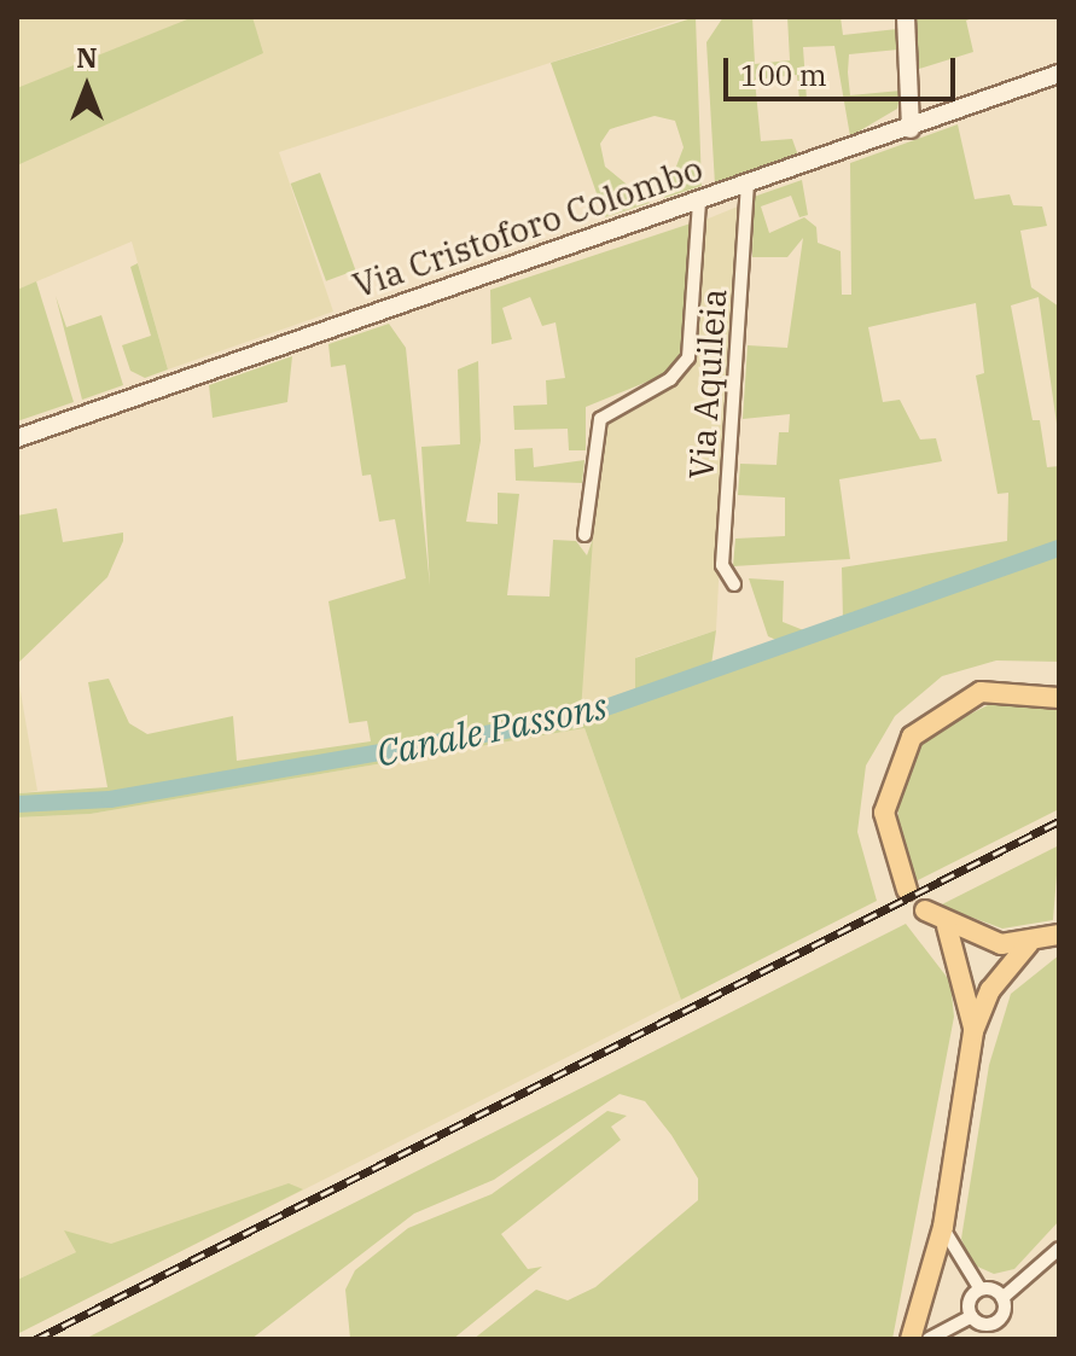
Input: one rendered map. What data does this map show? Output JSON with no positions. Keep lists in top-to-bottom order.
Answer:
{
  "streets": {
    "main road": ["Via Cristoforo Colombo"],
    "street": ["Via Aquileia"]
  },
  "crossings": [
    ["Via Cristoforo Colombo", "Via Aquileia"]
  ],
  "water": ["Canale Passons"],
  "scale_bar": "100 m",
  "north": "top"
}
